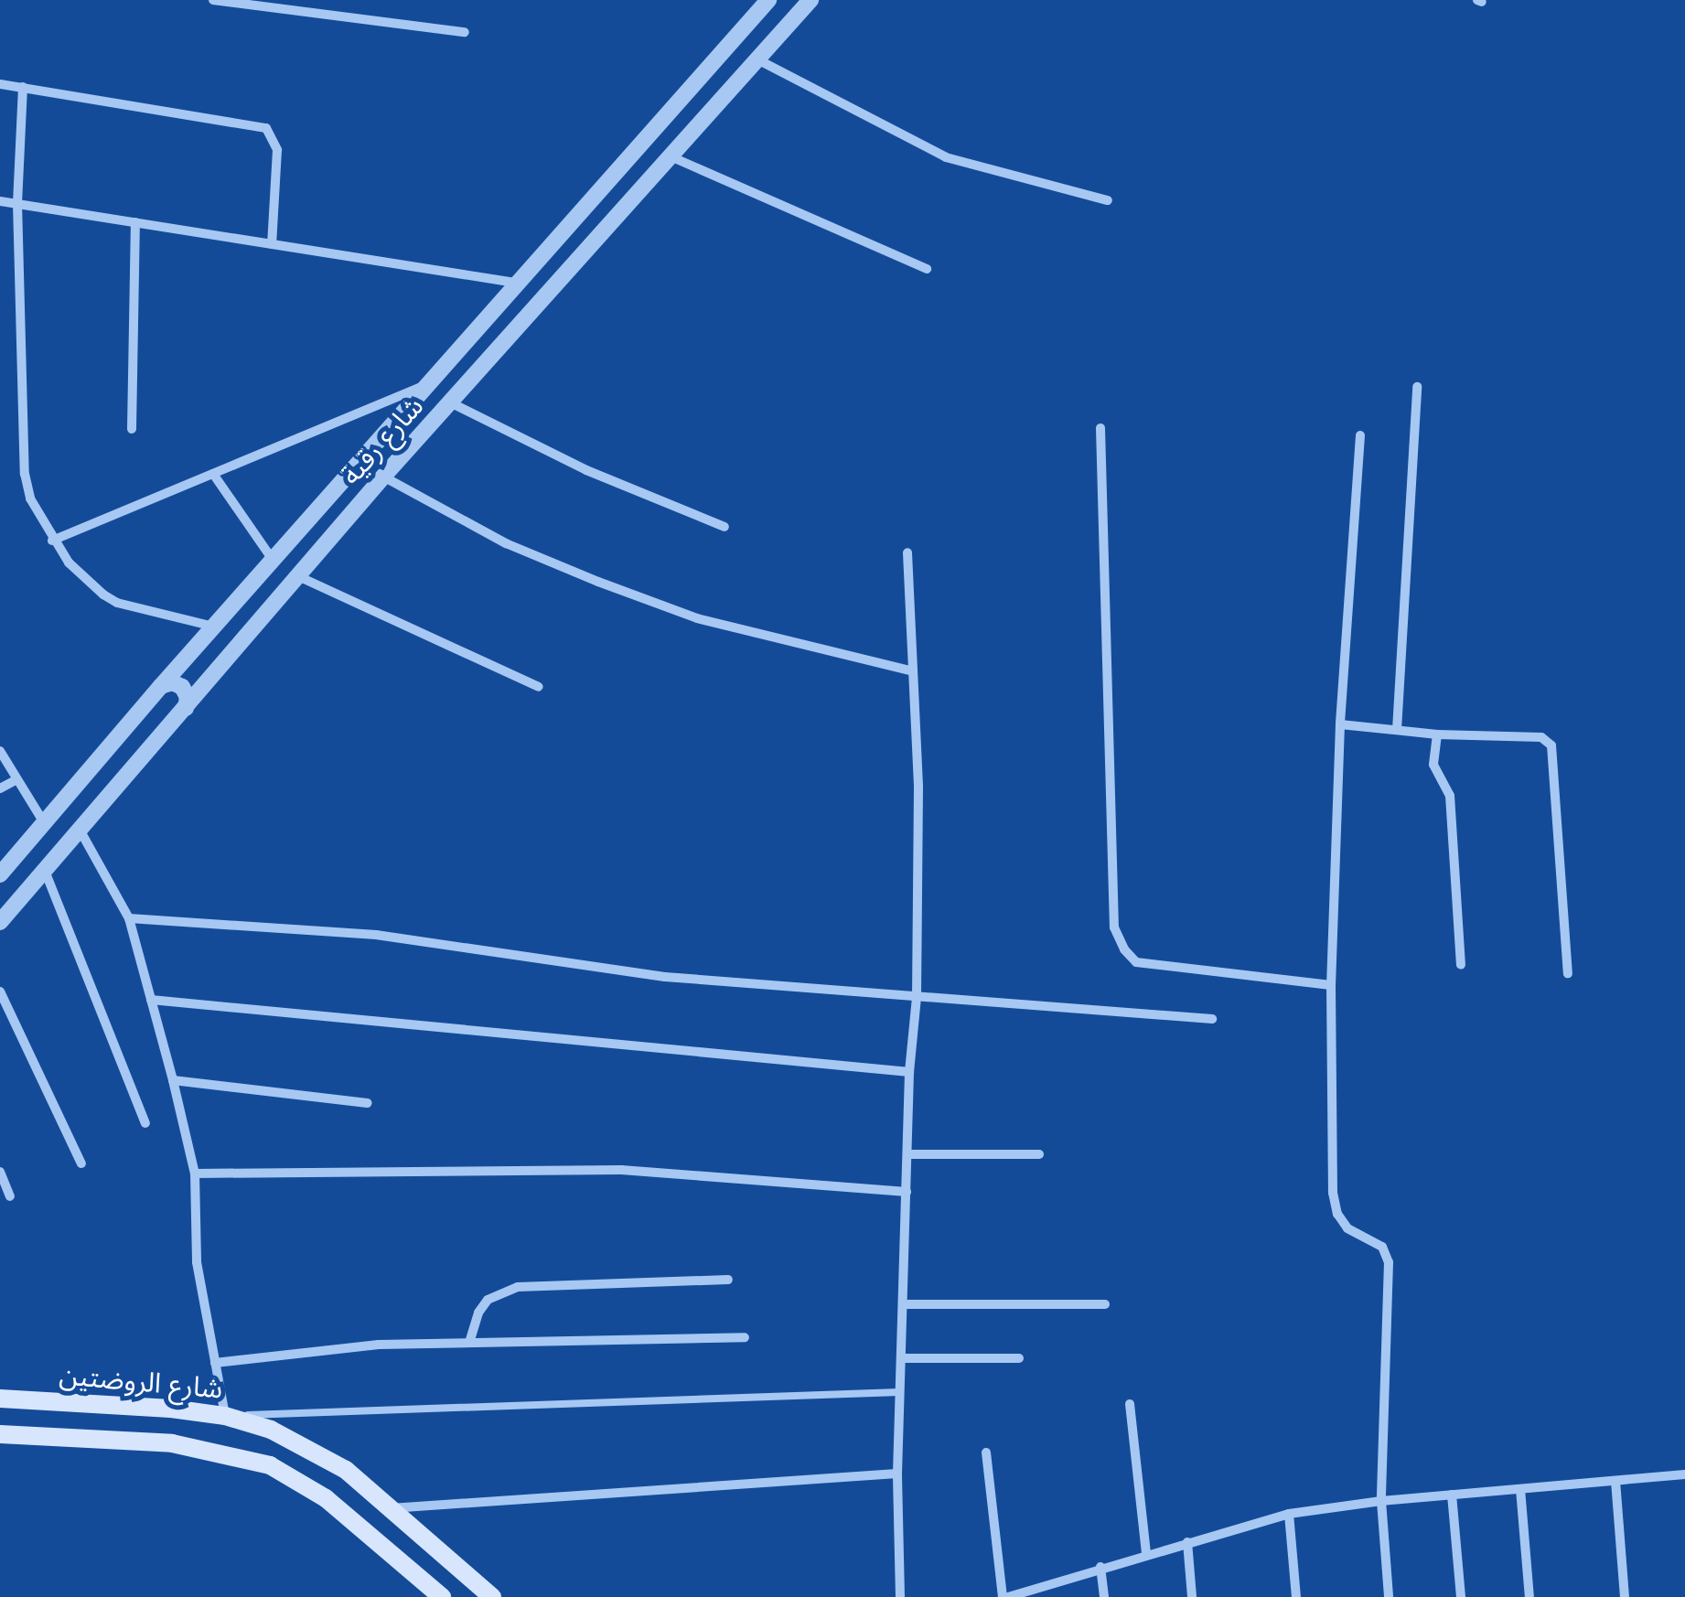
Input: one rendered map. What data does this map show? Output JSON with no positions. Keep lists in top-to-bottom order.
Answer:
{
  "streets": {
    "main road": ["شارع الروضتين"],
    "street": ["شارع رقية"]
  }
}
